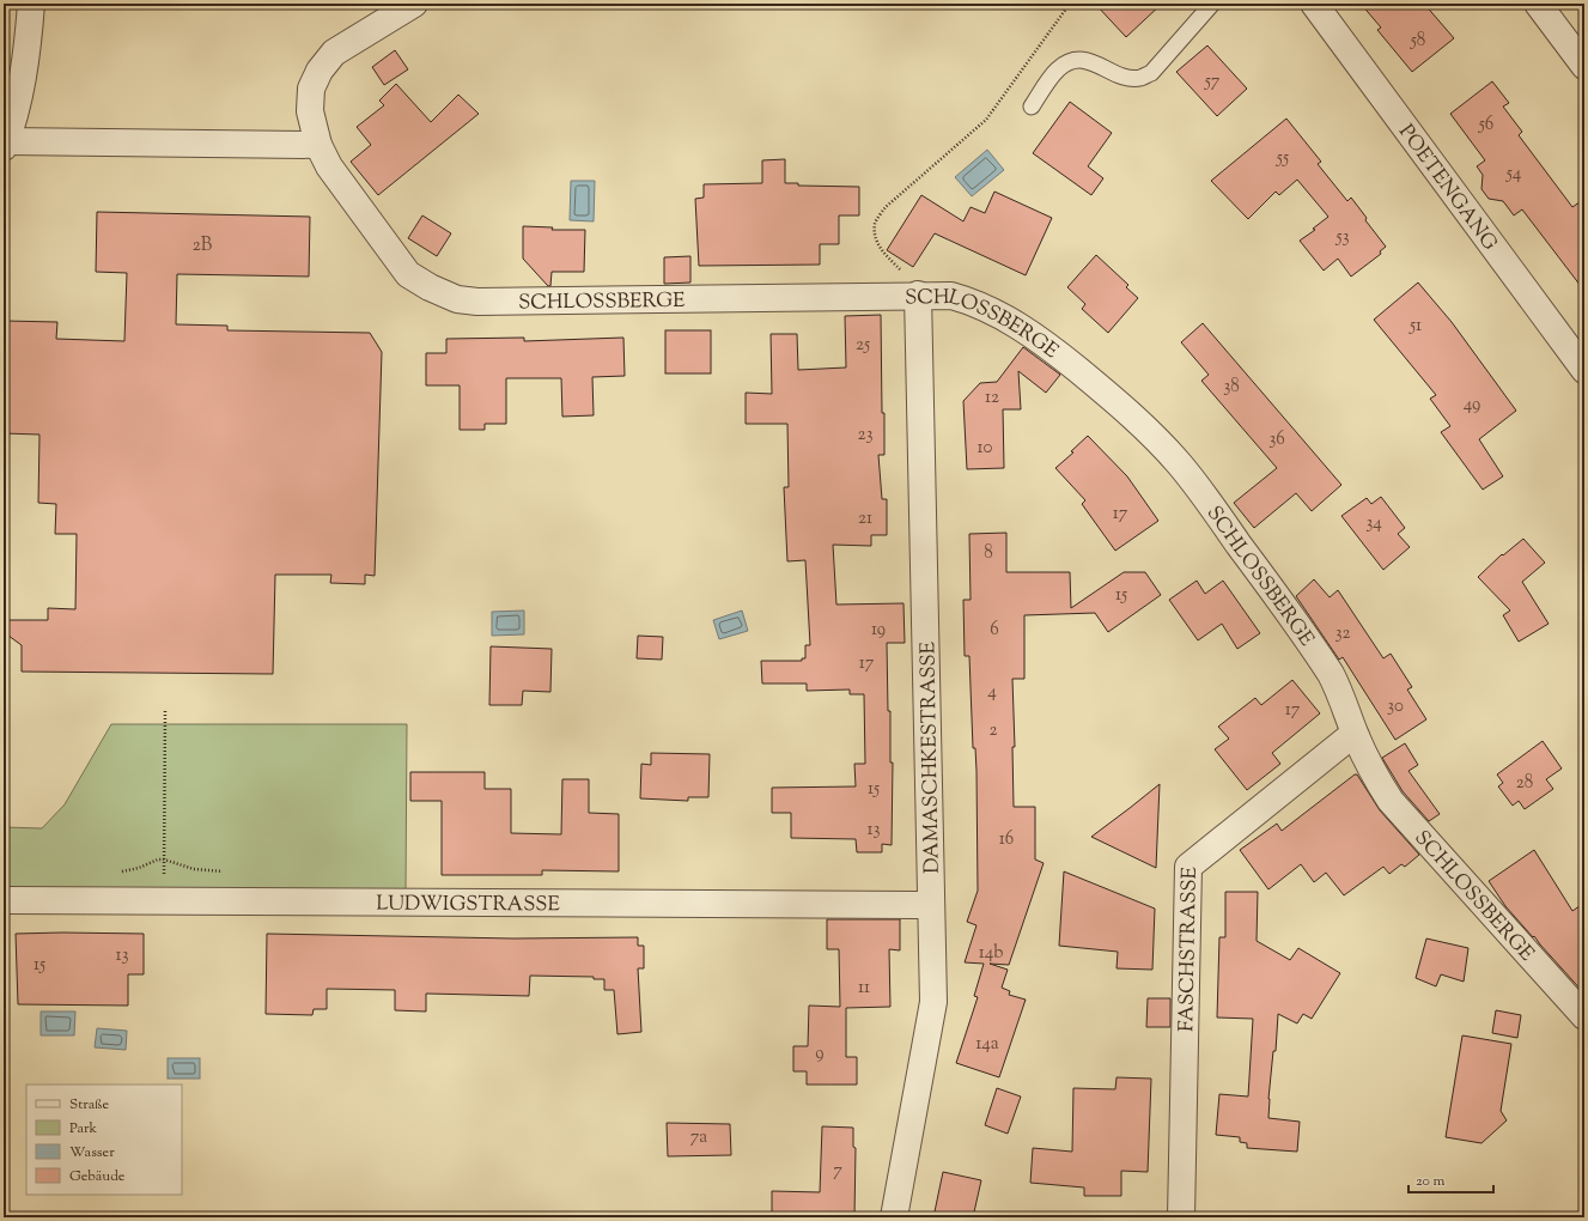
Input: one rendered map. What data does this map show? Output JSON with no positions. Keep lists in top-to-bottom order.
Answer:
{
  "streets": {
    "street": [
      "POETENGANG",
      "SCHLOSSBERGE",
      "DAMASCHKESTRASSE",
      "LUDWIGSTRASSE",
      "FASCHSTRASSE"
    ]
  },
  "crossings": [
    ["SCHLOSSBERGE", "DAMASCHKESTRASSE"],
    ["SCHLOSSBERGE", "FASCHSTRASSE"],
    ["DAMASCHKESTRASSE", "LUDWIGSTRASSE"]
  ],
  "house_numbers": [
    "58",
    "57",
    "56",
    "55",
    "54",
    "53",
    "2B",
    "51",
    "25",
    "38",
    "12",
    "49",
    "23",
    "36",
    "10",
    "17",
    "21",
    "34",
    "8",
    "15",
    "19",
    "6",
    "32",
    "17",
    "4",
    "30",
    "17",
    "2",
    "28",
    "15",
    "13",
    "16",
    "14b",
    "13",
    "15",
    "11",
    "14a",
    "9",
    "7a",
    "7"
  ],
  "legend": [
    "Straße",
    "Park",
    "Wasser",
    "Gebäude"
  ],
  "scale_bar": "20 m"
}
